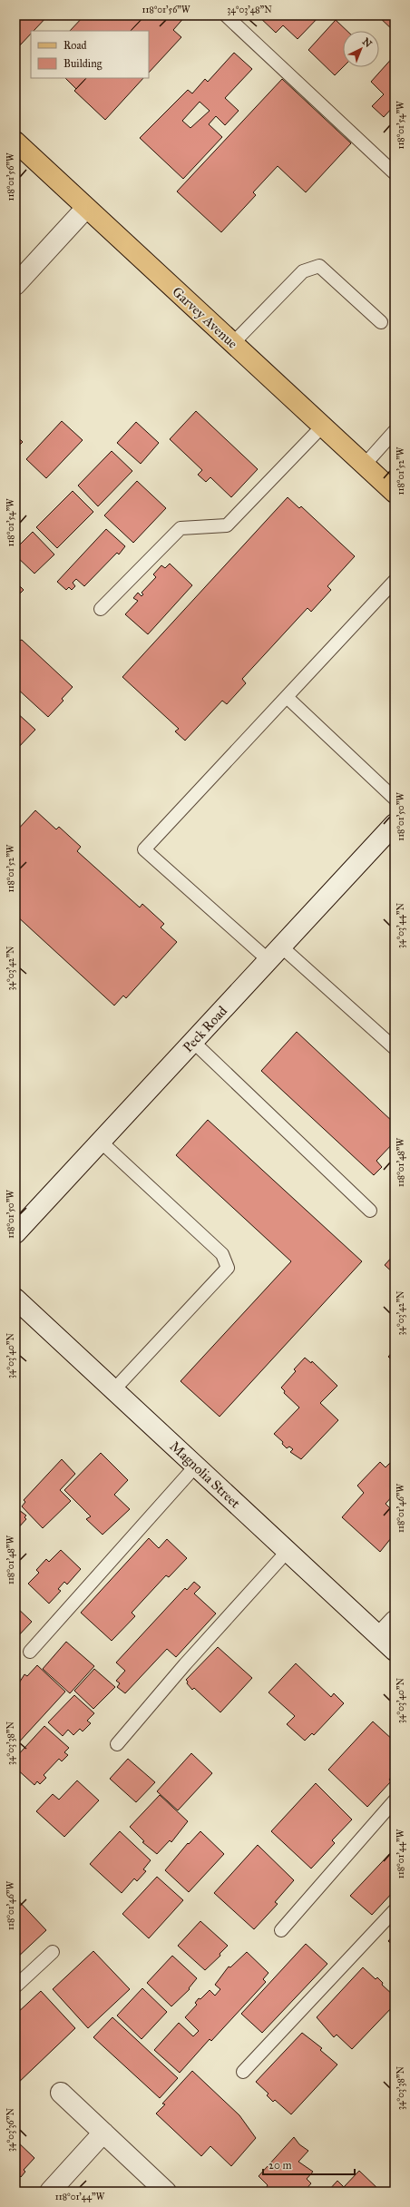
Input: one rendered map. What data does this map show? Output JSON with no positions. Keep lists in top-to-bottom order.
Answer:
{
  "streets": {
    "main road": ["Garvey Avenue"],
    "street": ["Peck Road", "Magnolia Street"]
  },
  "legend": ["Road", "Building"],
  "scale_bar": "20 m",
  "north": "top right",
  "coordinates": [
    "118°01'56\"W",
    "34°03'48\"N",
    "118°01'54\"W",
    "118°01'52\"W",
    "118°01'50\"W",
    "34°03'44\"N",
    "34°03'42\"N",
    "118°01'48\"W",
    "34°03'40\"N",
    "118°01'46\"W",
    "34°03'38\"N",
    "118°01'44\"W",
    "34°03'36\"N"
  ]
}
